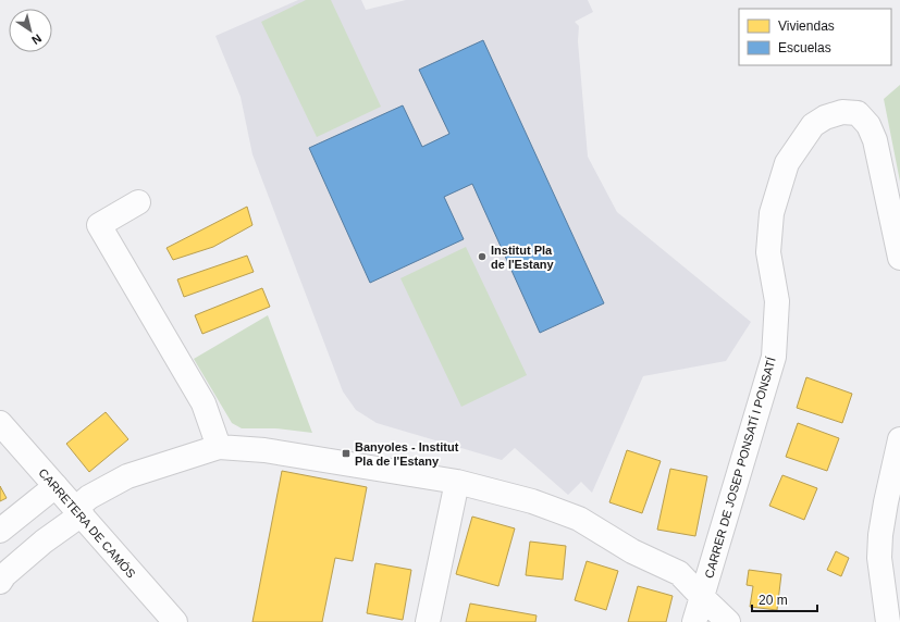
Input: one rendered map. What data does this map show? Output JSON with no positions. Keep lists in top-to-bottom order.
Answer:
{
  "streets": {
    "street": ["CARRER DE JOSEP PONSATÍ I PONSATÍ", "CARRETERA DE CAMÓS"]
  },
  "places": {
    "other": ["Institut Pla de l'Estany"],
    "transit": ["Banyoles - Institut Pla de l'Estany"]
  },
  "legend": ["Viviendas", "Escuelas"],
  "scale_bar": "20 m",
  "north": "bottom right"
}
